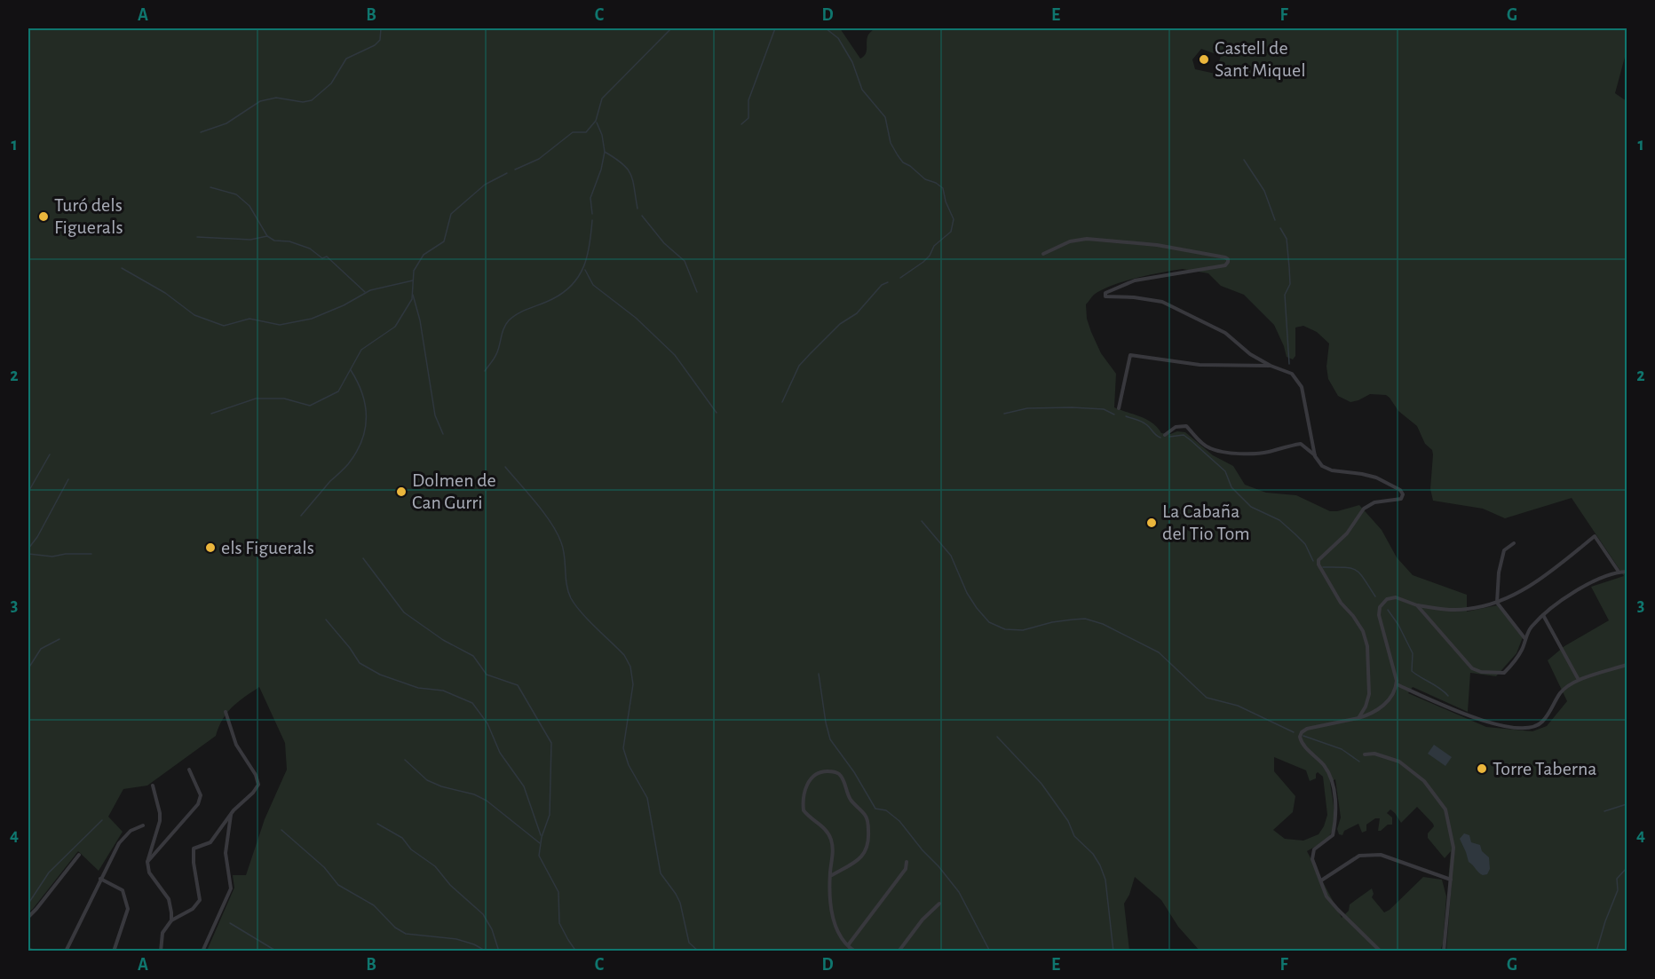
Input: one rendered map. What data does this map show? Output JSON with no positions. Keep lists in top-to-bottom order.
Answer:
{
  "places": [
    "Castell de Sant Miquel",
    "Turó dels Figuerals",
    "Dolmen de Can Gurri",
    "La Cabaña del Tio Tom",
    "els Figuerals",
    "Torre Taberna"
  ],
  "grid": {
    "columns": [
      "A",
      "B",
      "C",
      "D",
      "E",
      "F",
      "G"
    ],
    "rows": [
      "1",
      "2",
      "3",
      "4"
    ]
  }
}
